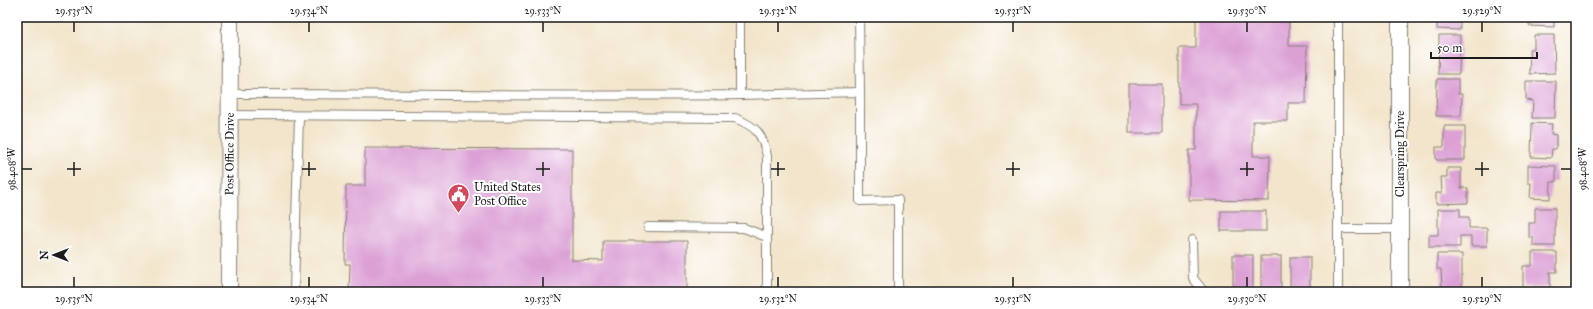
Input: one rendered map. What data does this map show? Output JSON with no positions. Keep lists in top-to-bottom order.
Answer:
{
  "streets": {
    "street": ["Post Office Drive", "Clearspring Drive"]
  },
  "places": {
    "public building": ["United States Post Office"]
  },
  "scale_bar": "50 m",
  "north": "left",
  "coordinates": [
    "29.535°N",
    "29.534°N",
    "29.533°N",
    "29.532°N",
    "29.531°N",
    "29.530°N",
    "29.529°N",
    "98.408°W"
  ]
}
